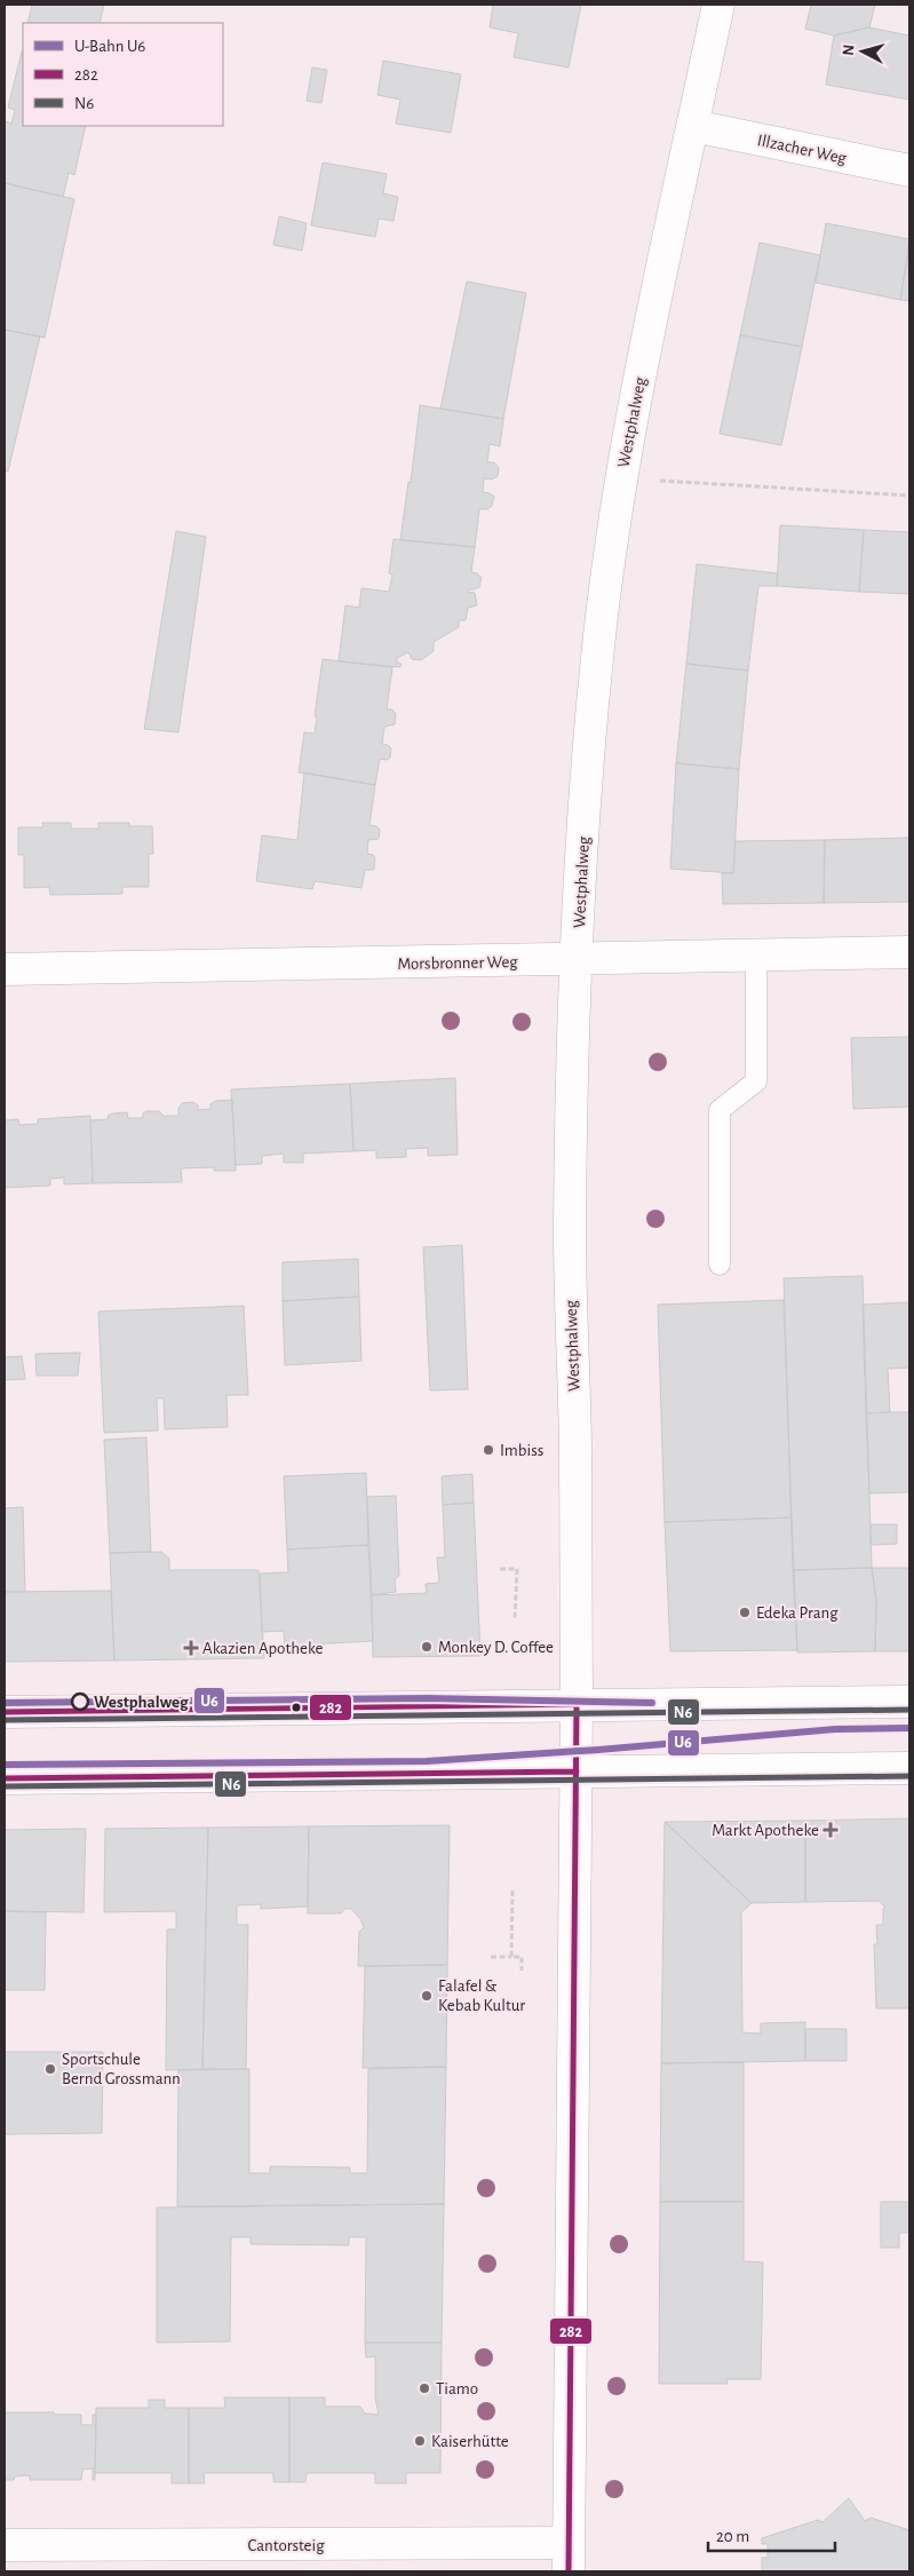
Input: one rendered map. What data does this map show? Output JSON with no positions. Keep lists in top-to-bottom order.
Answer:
{
  "streets": {
    "street": [
      "Illzacher Weg",
      "Westphalweg",
      "Morsbronner Weg",
      "Cantorsteig"
    ]
  },
  "crossings": [
    ["Illzacher Weg", "Westphalweg"],
    ["Westphalweg", "Morsbronner Weg"],
    ["Westphalweg", "Cantorsteig"]
  ],
  "places": {
    "other": [
      "Imbiss",
      "Edeka Prang",
      "Monkey D. Coffee",
      "Westphalweg",
      "Falafel & Kebab Kultur",
      "Sportschule Bernd Grossmann",
      "Tiamo",
      "Kaiserhütte"
    ],
    "health": ["Akazien Apotheke", "Markt Apotheke"]
  },
  "lines": ["metro line U6", "transit line 282", "transit line N6"],
  "legend": ["U-Bahn U6", "282", "N6"],
  "scale_bar": "20 m",
  "north": "left"
}
